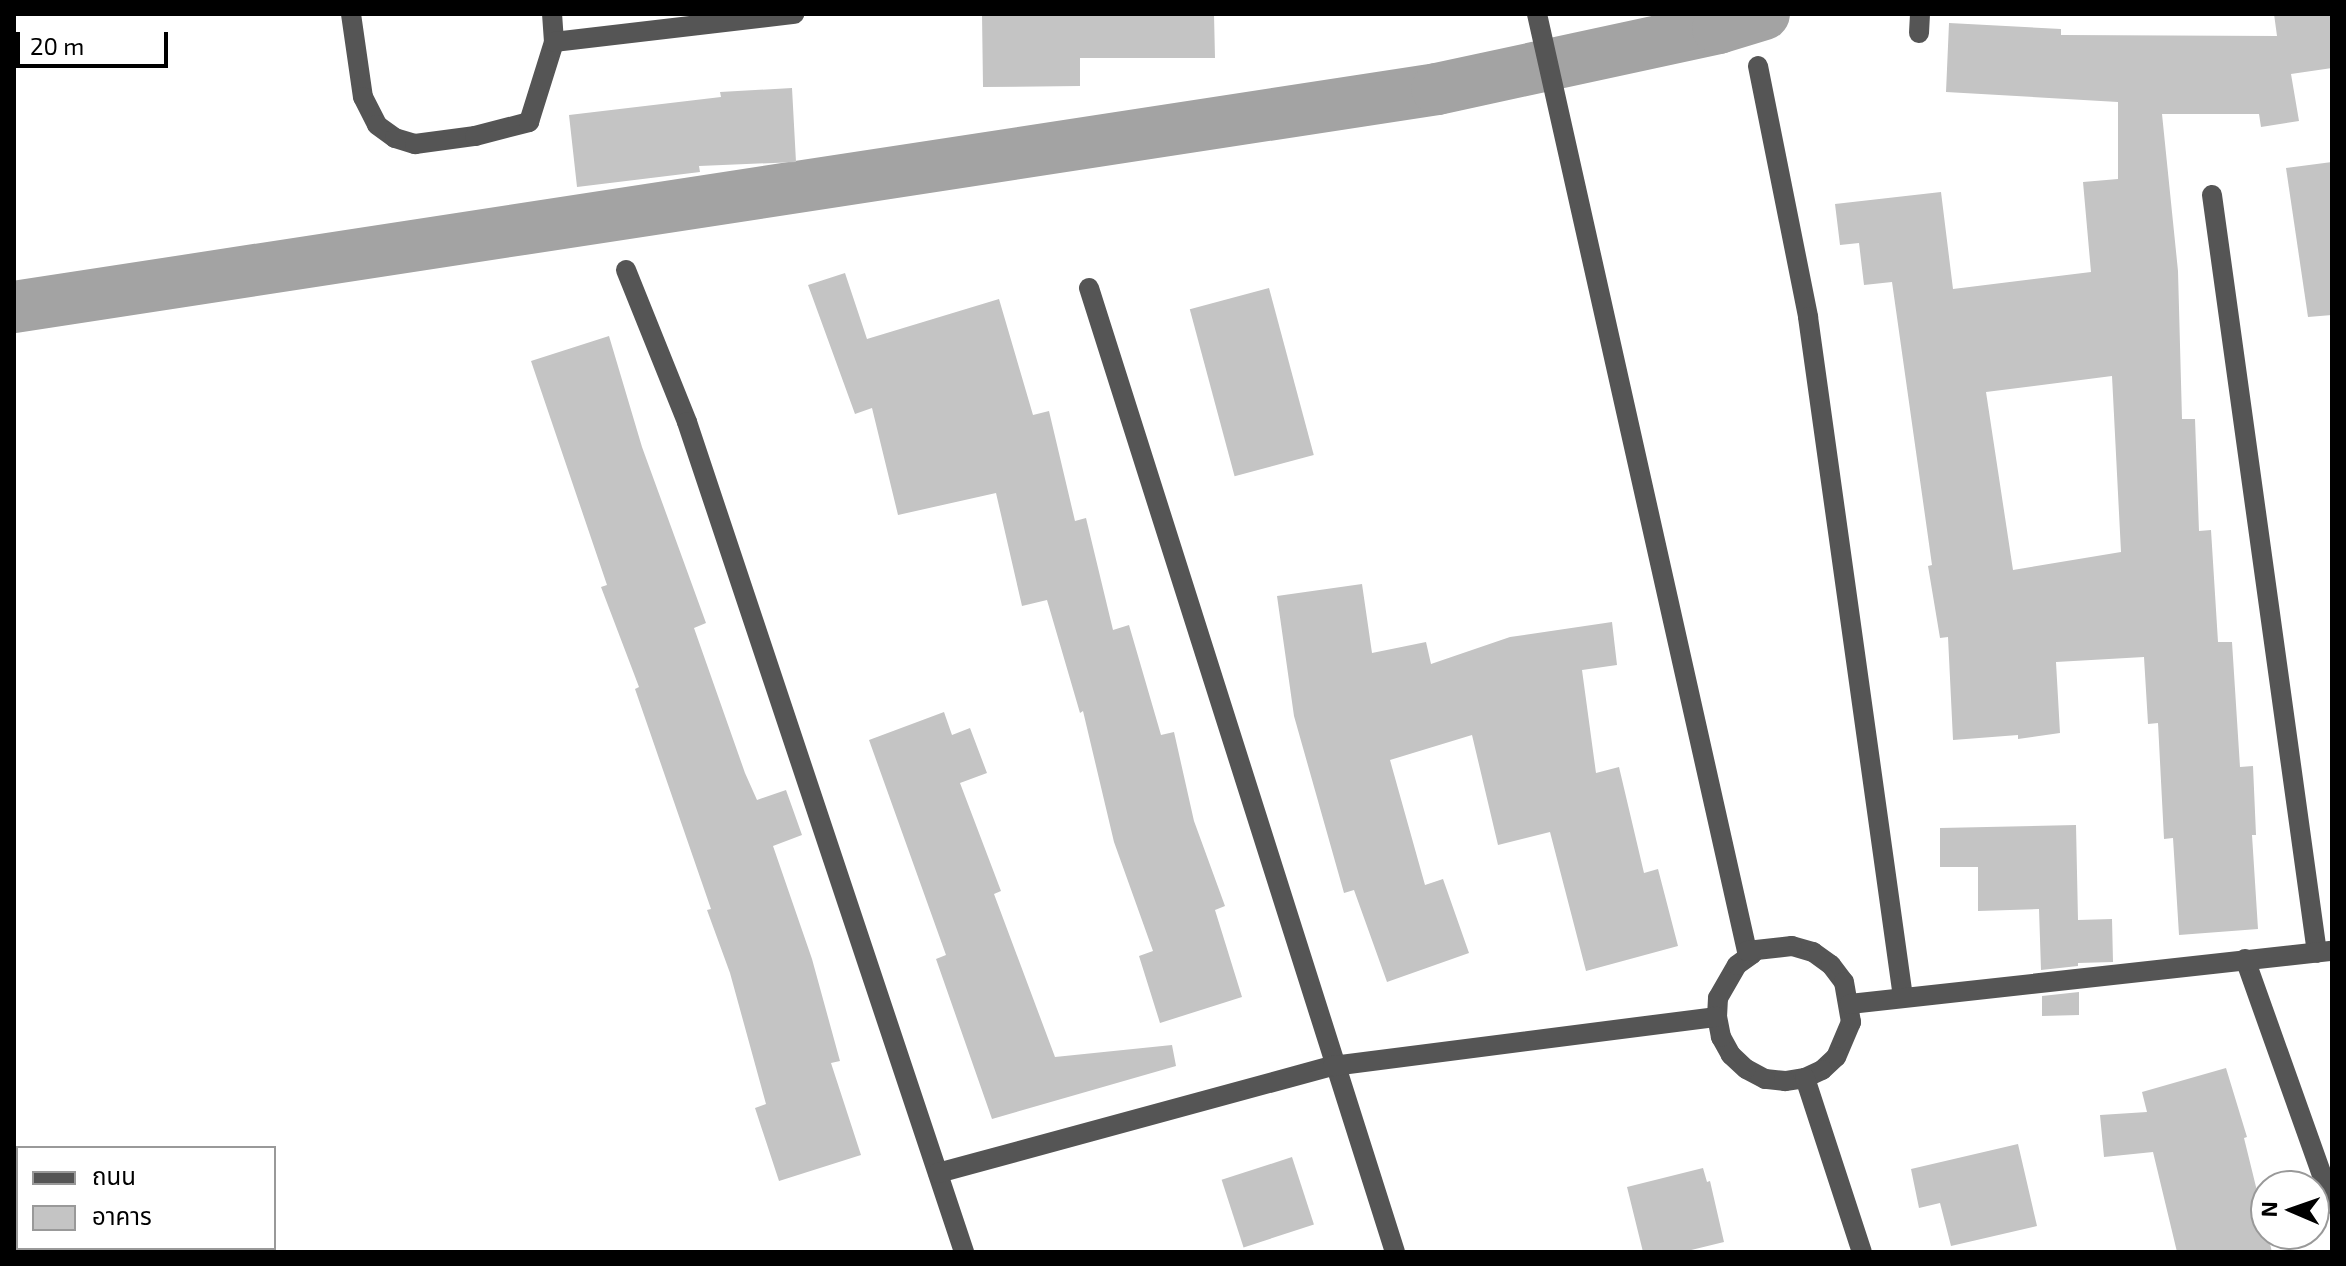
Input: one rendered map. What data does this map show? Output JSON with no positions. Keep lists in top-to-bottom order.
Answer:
{
  "legend": ["ถนน", "อาคาร"],
  "scale_bar": "20 m",
  "north": "left"
}
